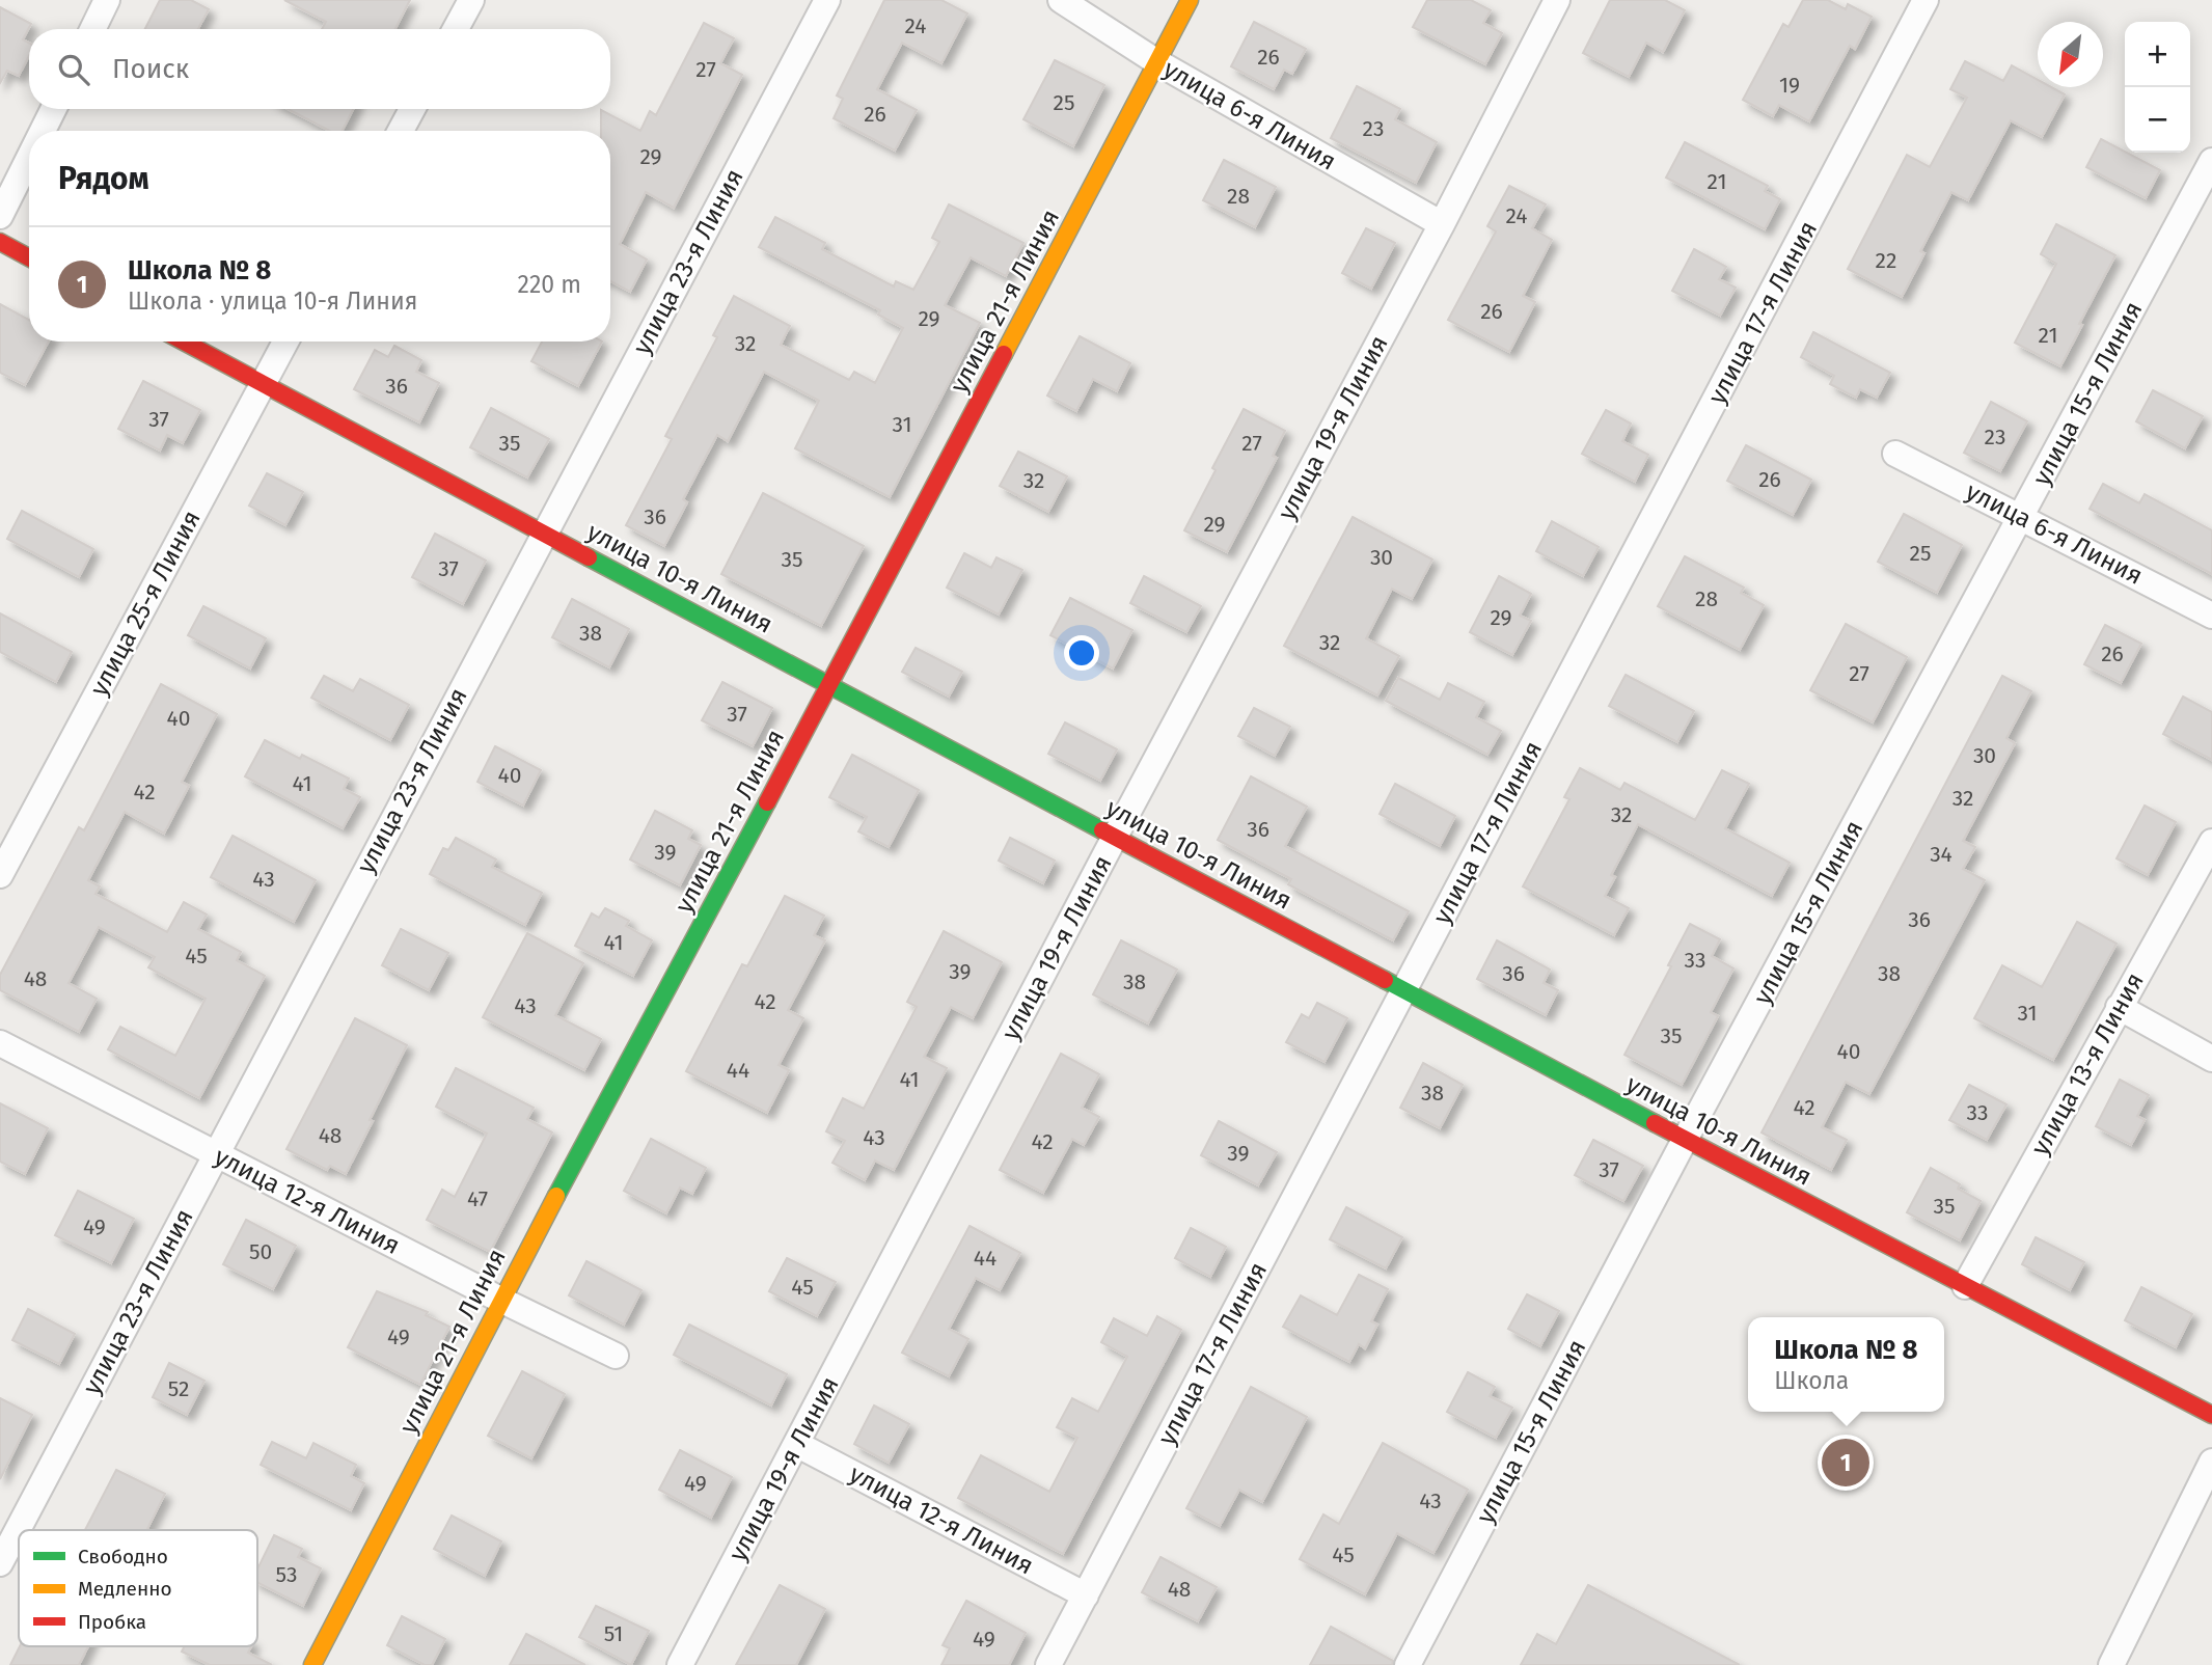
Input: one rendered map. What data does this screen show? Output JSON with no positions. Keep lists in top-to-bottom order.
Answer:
{
  "streets": {
    "street": [
      "улица 6-я Линия",
      "улица 23-я Линия",
      "улица 21-я Линия",
      "улица 17-я Линия",
      "улица 15-я Линия",
      "улица 19-я Линия",
      "улица 10-я Линия",
      "улица 25-я Линия",
      "улица 13-я Линия",
      "улица 12-я Линия"
    ]
  },
  "crossings": [
    ["улица 6-я Линия", "улица 21-я Линия"],
    ["улица 6-я Линия", "улица 15-я Линия"],
    ["улица 6-я Линия", "улица 19-я Линия"],
    ["улица 23-я Линия", "улица 10-я Линия"],
    ["улица 23-я Линия", "улица 12-я Линия"],
    ["улица 21-я Линия", "улица 10-я Линия"],
    ["улица 21-я Линия", "улица 12-я Линия"],
    ["улица 17-я Линия", "улица 10-я Линия"],
    ["улица 17-я Линия", "улица 12-я Линия"],
    ["улица 15-я Линия", "улица 10-я Линия"],
    ["улица 19-я Линия", "улица 10-я Линия"],
    ["улица 19-я Линия", "улица 12-я Линия"],
    ["улица 10-я Линия", "улица 25-я Линия"],
    ["улица 10-я Линия", "улица 13-я Линия"]
  ],
  "house_numbers": [
    "24",
    "26",
    "27",
    "19",
    "25",
    "26",
    "23",
    "29",
    "21",
    "28",
    "24",
    "22",
    "26",
    "29",
    "21",
    "32",
    "36",
    "37",
    "31",
    "23",
    "35",
    "27",
    "26",
    "32",
    "36",
    "29",
    "25",
    "30",
    "35",
    "37",
    "28",
    "29",
    "38",
    "32",
    "26",
    "27",
    "37",
    "40",
    "30",
    "40",
    "41",
    "42",
    "32",
    "32",
    "36",
    "39",
    "34",
    "43",
    "36",
    "41",
    "45",
    "33",
    "39",
    "36",
    "38",
    "48",
    "38",
    "42",
    "43",
    "31",
    "35",
    "40",
    "44",
    "41",
    "38",
    "42",
    "33",
    "48",
    "43",
    "42",
    "39",
    "37",
    "47",
    "35",
    "49",
    "50",
    "44",
    "45",
    "49",
    "52",
    "49",
    "43",
    "45",
    "53",
    "48",
    "51",
    "49"
  ],
  "legend": ["Свободно", "Медленно", "Пробка"],
  "north": "bottom left",
  "page": {
    "map_buttons": ["+", "−"],
    "search": "Поиск",
    "heading": "Рядом",
    "list": [
      {
        "mark": "1",
        "name": "Школа № 8",
        "note": "Школа · улица 10-я Линия",
        "value": "220 m"
      }
    ],
    "popup": ["Школа № 8", "Школа"],
    "pins": "1"
  }
}
